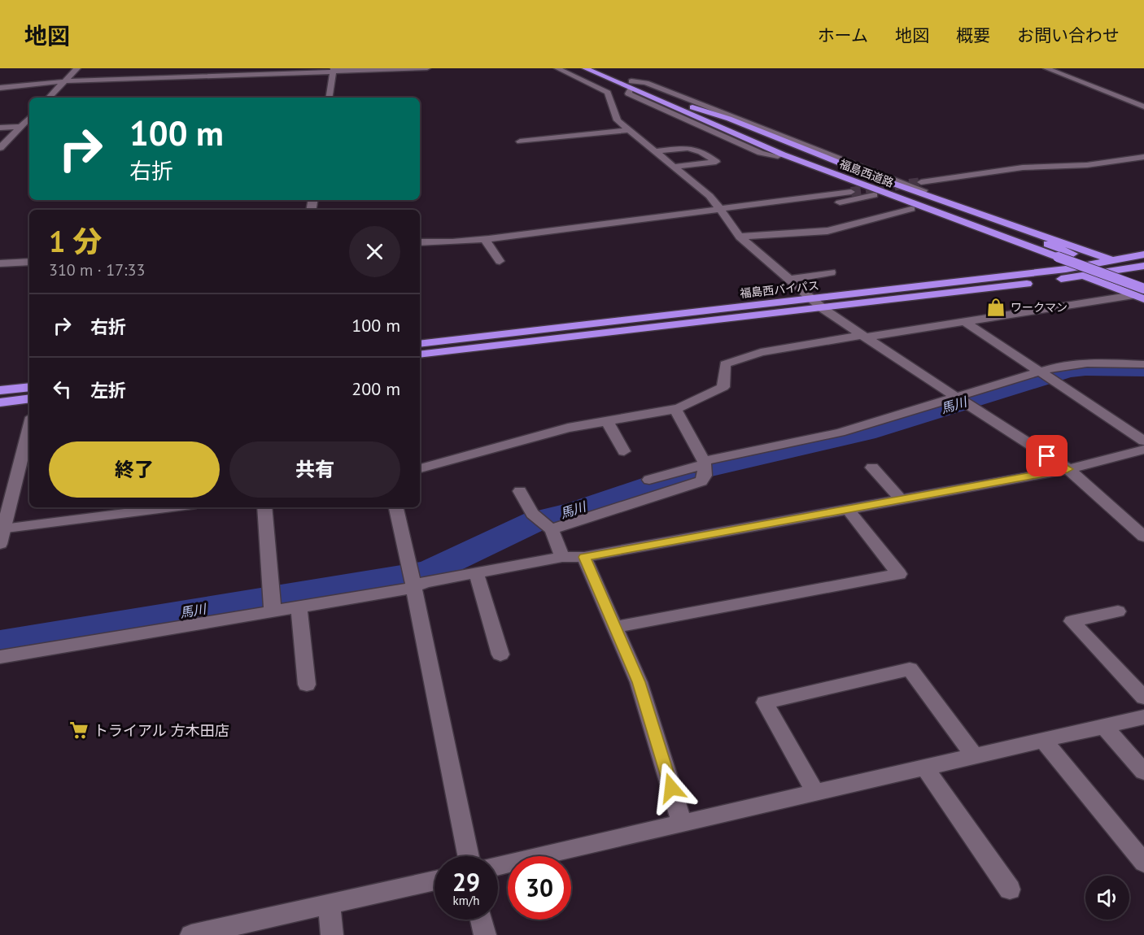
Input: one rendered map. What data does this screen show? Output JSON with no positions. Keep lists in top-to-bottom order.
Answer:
{
  "streets": {
    "highway": ["福島西道路", "福島西バイパス"]
  },
  "water": ["馬川"],
  "places": {
    "shop": ["ワークマン"],
    "supermarket": ["トライアル 方木田店"]
  },
  "page": {
    "header": "地図",
    "nav": [
      "ホーム",
      "地図",
      "概要",
      "お問い合わせ"
    ],
    "turn": ["100 m", "右折"],
    "heading": ["1 分", "310 m · 17:33"],
    "list": [
      {
        "name": "右折",
        "value": "100 m"
      },
      {
        "name": "左折",
        "value": "200 m"
      }
    ],
    "buttons": ["終了", "共有"],
    "speed": "29 km/h",
    "limit": "30"
  }
}
